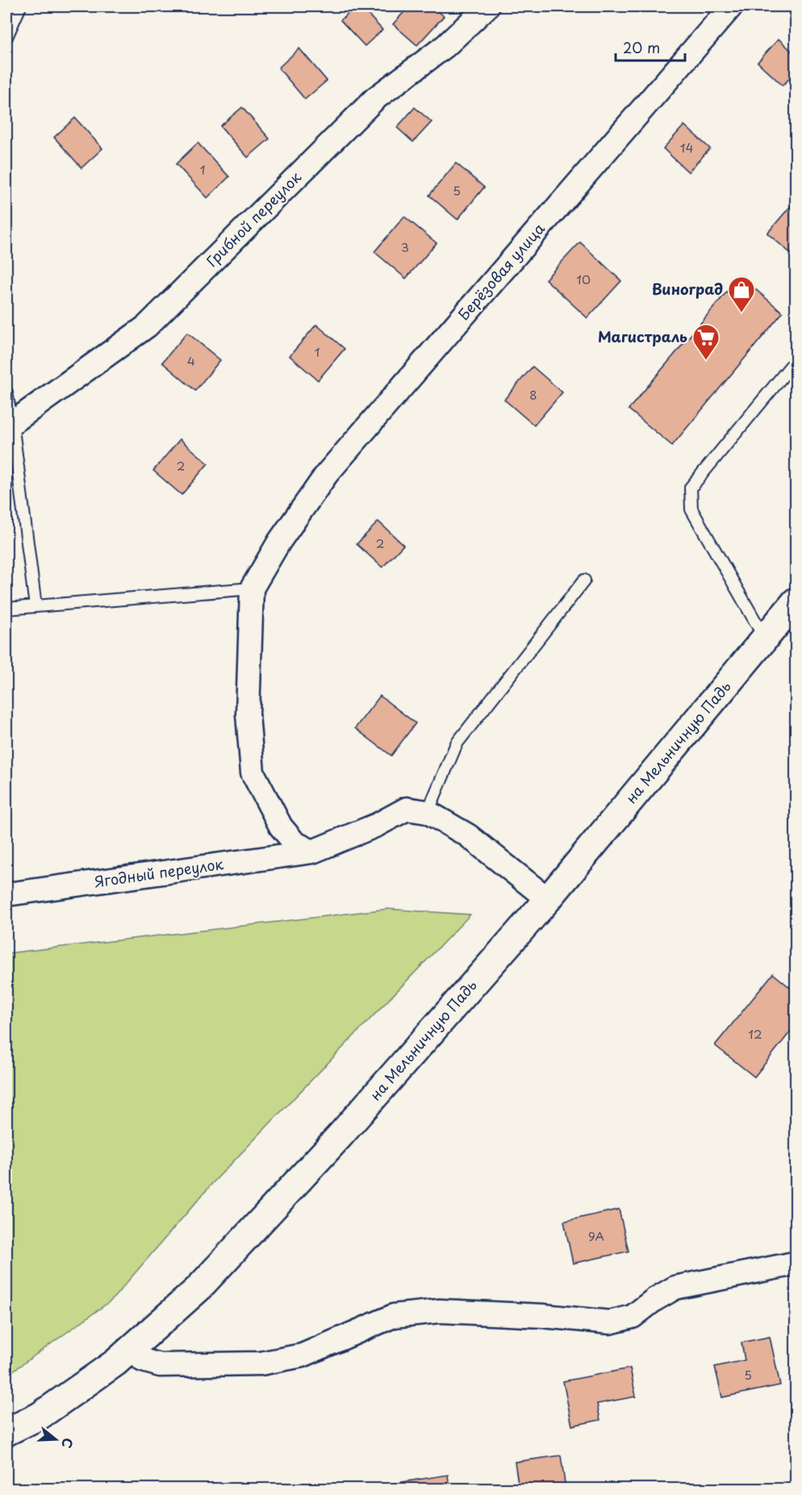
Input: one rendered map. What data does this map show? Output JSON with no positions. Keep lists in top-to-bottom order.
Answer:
{
  "streets": {
    "street": [
      "Грибной переулок",
      "Берёзовая улица",
      "на Мельничную Падь",
      "Ягодный переулок"
    ]
  },
  "places": {
    "shop": ["Виноград"],
    "supermarket": ["Магистраль"]
  },
  "house_numbers": [
    "14",
    "1",
    "5",
    "3",
    "10",
    "1",
    "4",
    "8",
    "2",
    "2",
    "12",
    "9А",
    "5"
  ],
  "scale_bar": "20 m",
  "north": "right"
}
